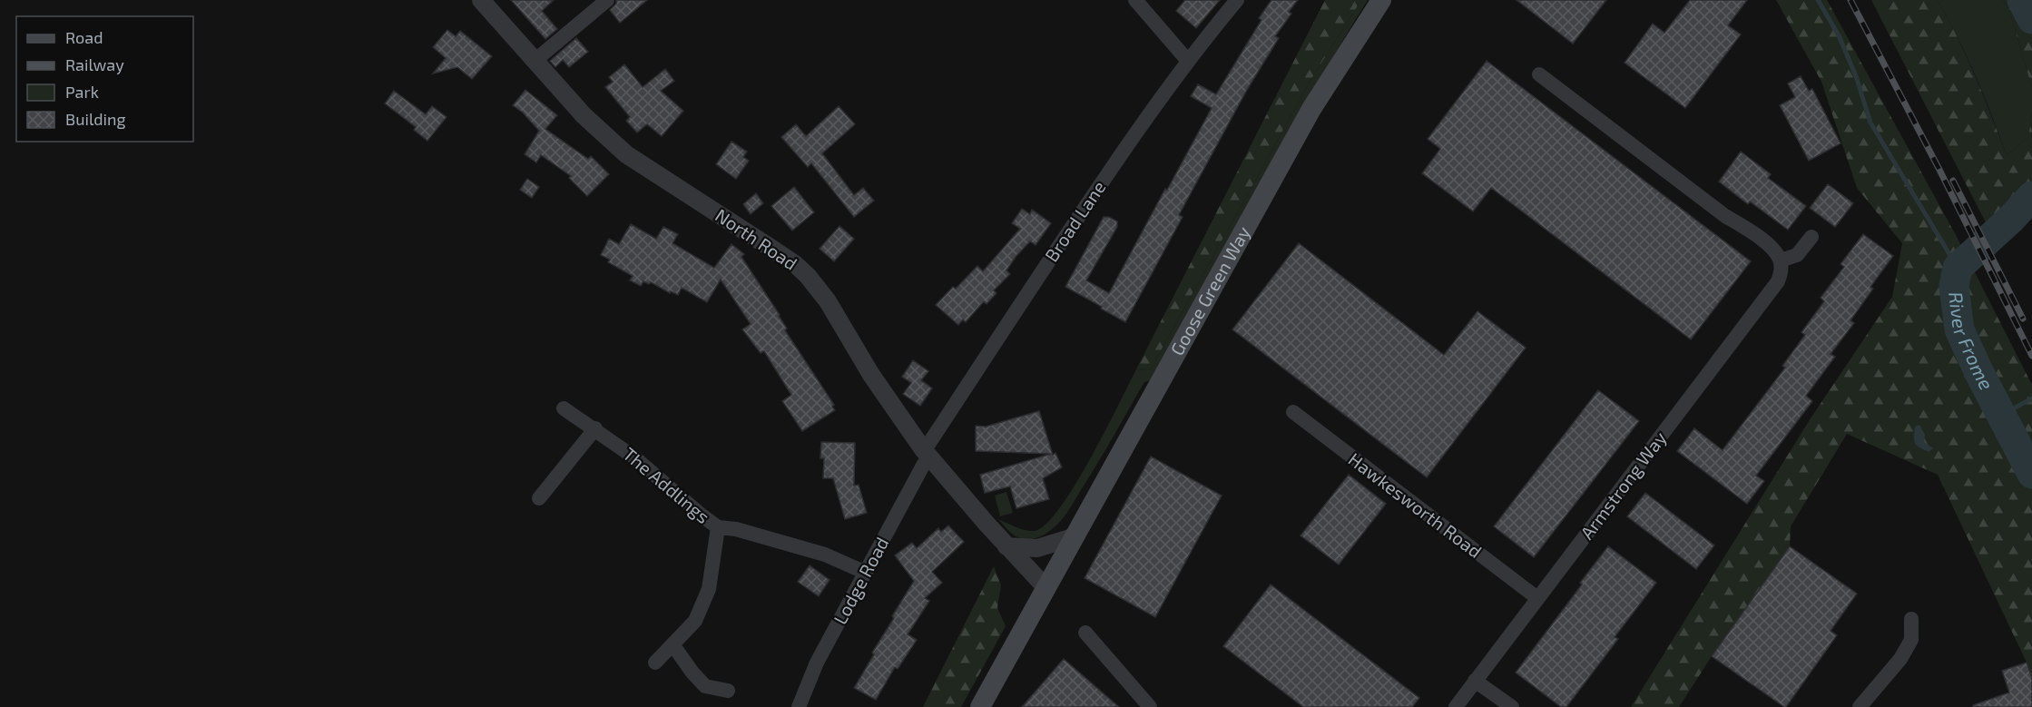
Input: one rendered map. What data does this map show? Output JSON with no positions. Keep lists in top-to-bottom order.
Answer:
{
  "streets": {
    "main road": ["Goose Green Way"],
    "street": [
      "Broad Lane",
      "North Road",
      "The Addlings",
      "Armstrong Way",
      "Hawkesworth Road",
      "Lodge Road"
    ]
  },
  "crossings": [
    ["Broad Lane", "North Road"],
    ["Broad Lane", "Lodge Road"],
    ["North Road", "Goose Green Way"],
    ["North Road", "Lodge Road"],
    ["The Addlings", "Lodge Road"],
    ["Armstrong Way", "Hawkesworth Road"]
  ],
  "water": ["River Frome"],
  "legend": [
    "Road",
    "Railway",
    "Park",
    "Building"
  ]
}
